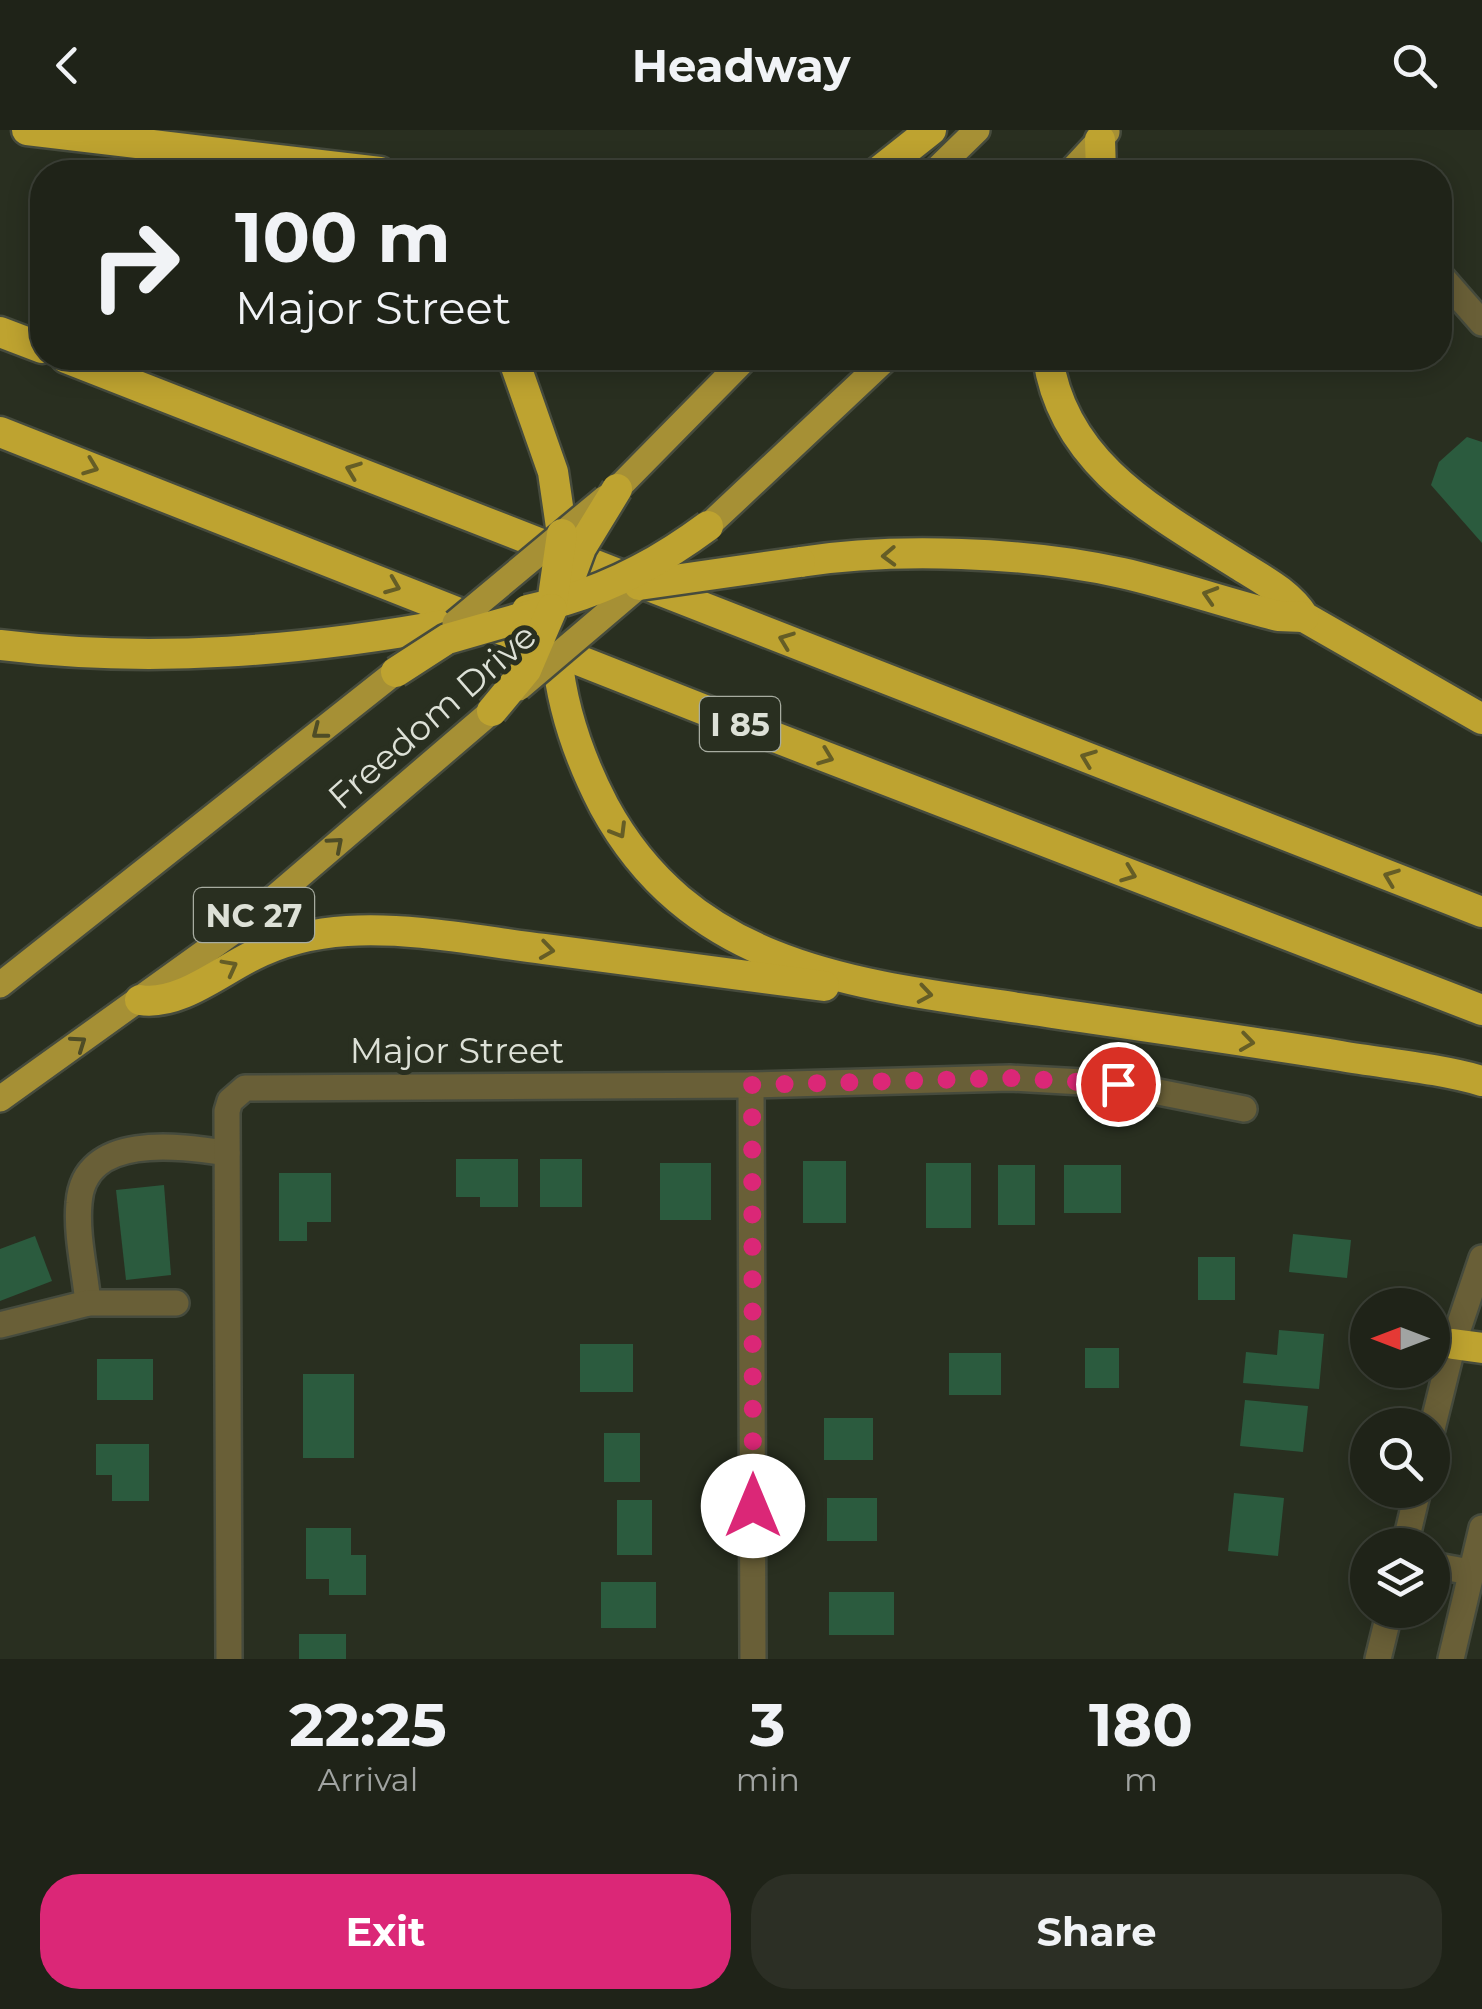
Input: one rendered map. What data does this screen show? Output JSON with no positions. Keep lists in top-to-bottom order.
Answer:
{
  "streets": {
    "highway": ["I 85"],
    "main road": ["Freedom Drive", "NC 27"],
    "street": ["Major Street"]
  },
  "north": "left",
  "page": {
    "header": "Headway",
    "turn": ["100 m", "Major Street"],
    "eta": [
      "22:25",
      "Arrival",
      "3",
      "min",
      "180",
      "m"
    ],
    "buttons": ["Exit", "Share"]
  }
}
